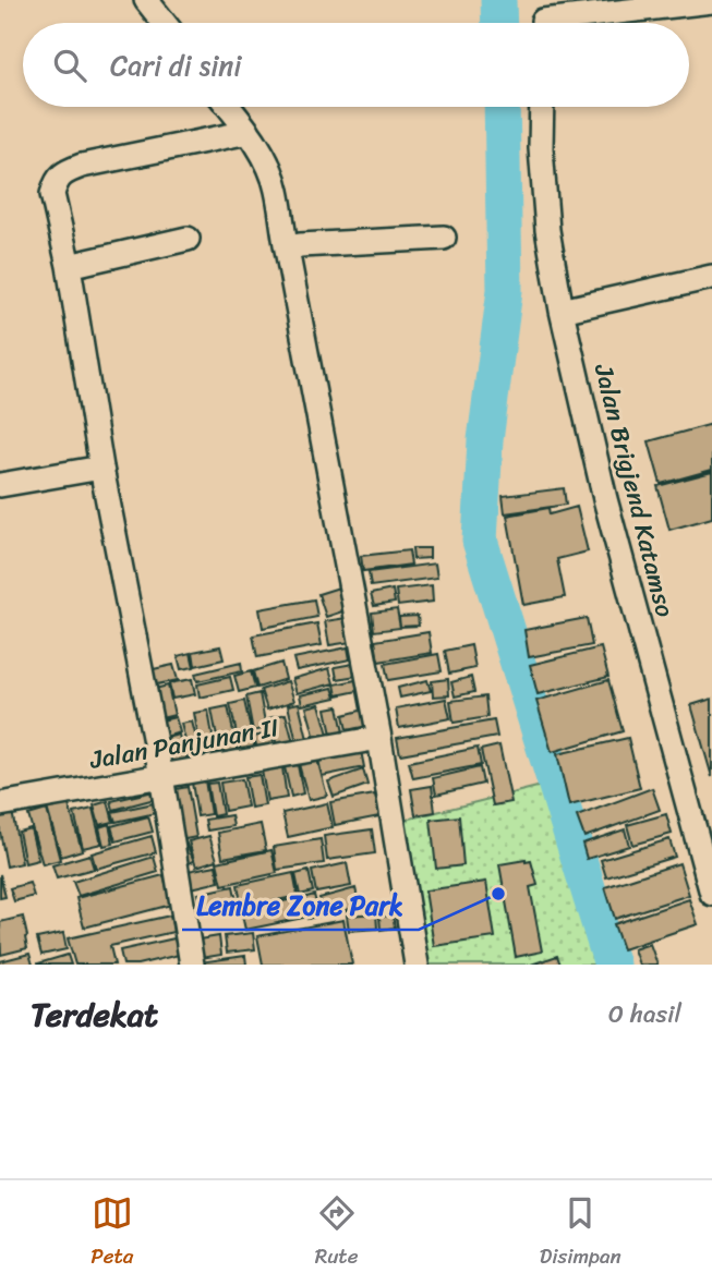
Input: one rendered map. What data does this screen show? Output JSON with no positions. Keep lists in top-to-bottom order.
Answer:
{
  "streets": {
    "street": ["Jalan Brigjend Katamso", "Jalan Panjunan II"]
  },
  "places": ["Lembre Zone Park"],
  "page": {
    "search": "Cari di sini",
    "heading": ["Terdekat", "0 hasil"],
    "nav": ["Peta", "Rute", "Disimpan"]
  }
}
